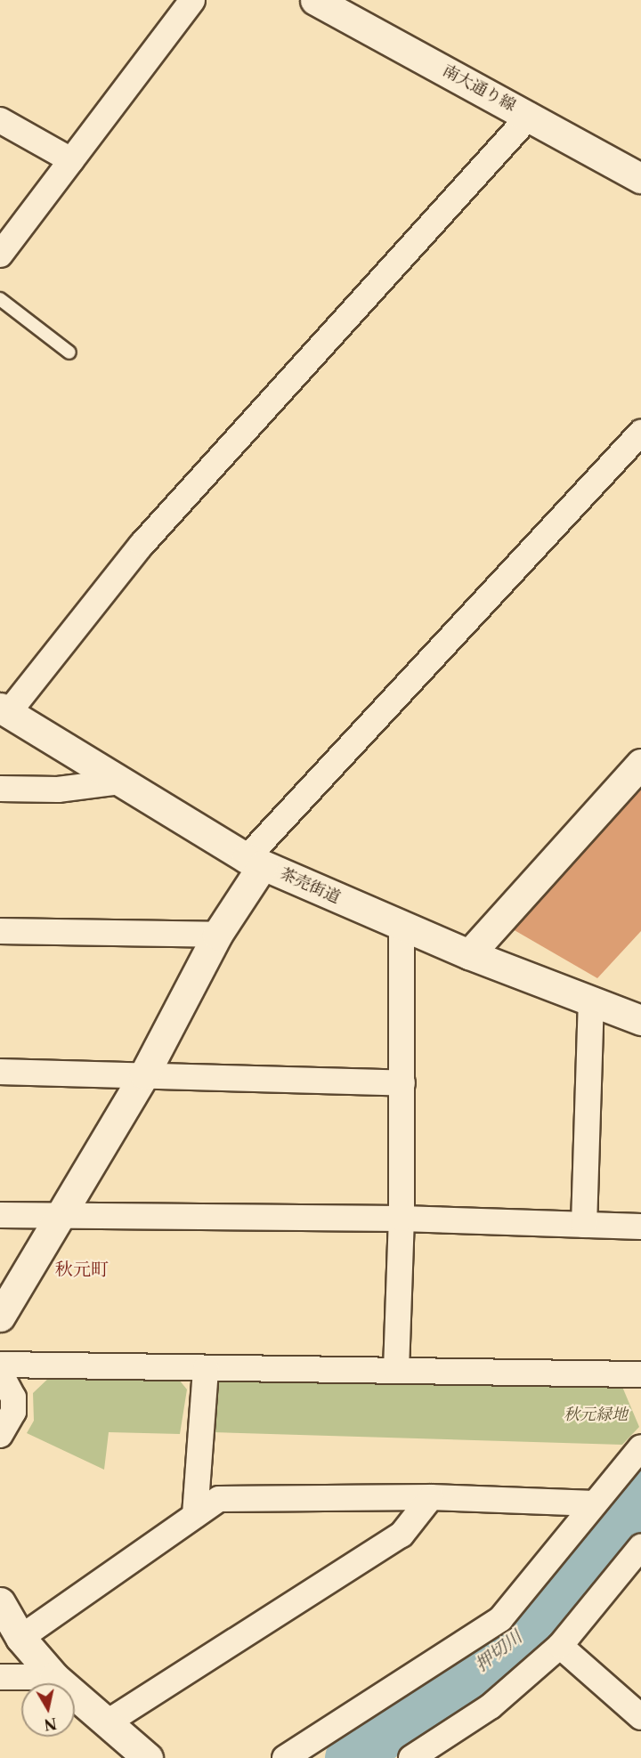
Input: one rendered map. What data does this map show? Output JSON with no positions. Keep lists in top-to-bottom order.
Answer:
{
  "streets": {
    "street": ["南大通り線", "茶売街道"]
  },
  "districts": ["秋元町"],
  "water": ["押切川"],
  "parks": ["秋元緑地"],
  "north": "bottom"
}
